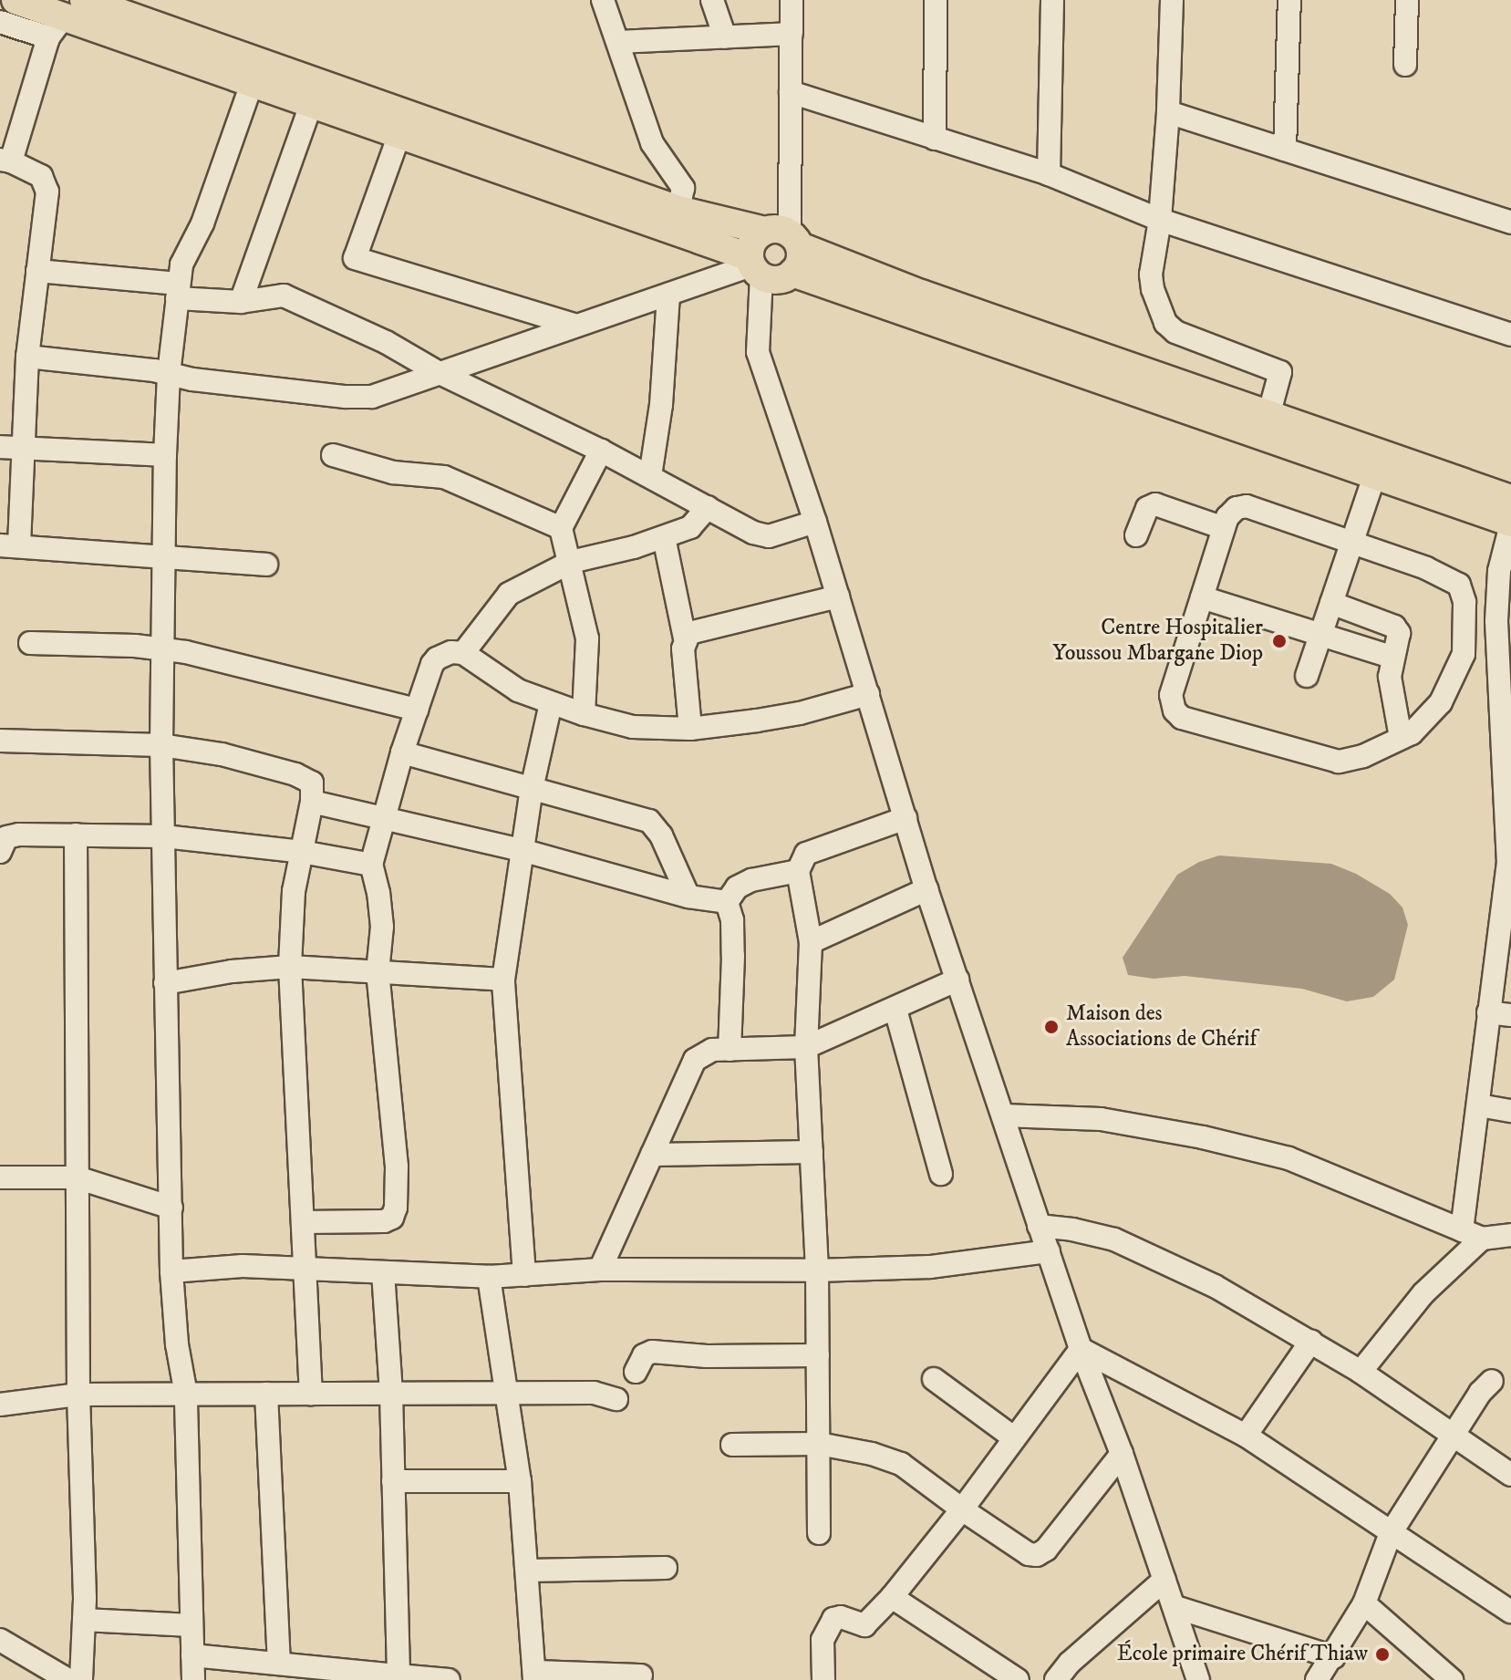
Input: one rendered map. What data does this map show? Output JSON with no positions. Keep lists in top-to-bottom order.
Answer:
{
  "places": ["Centre Hospitalier Youssou Mbargane Diop", "Maison des Associations de Chérif", "École primaire Chérif Thiaw"]
}
